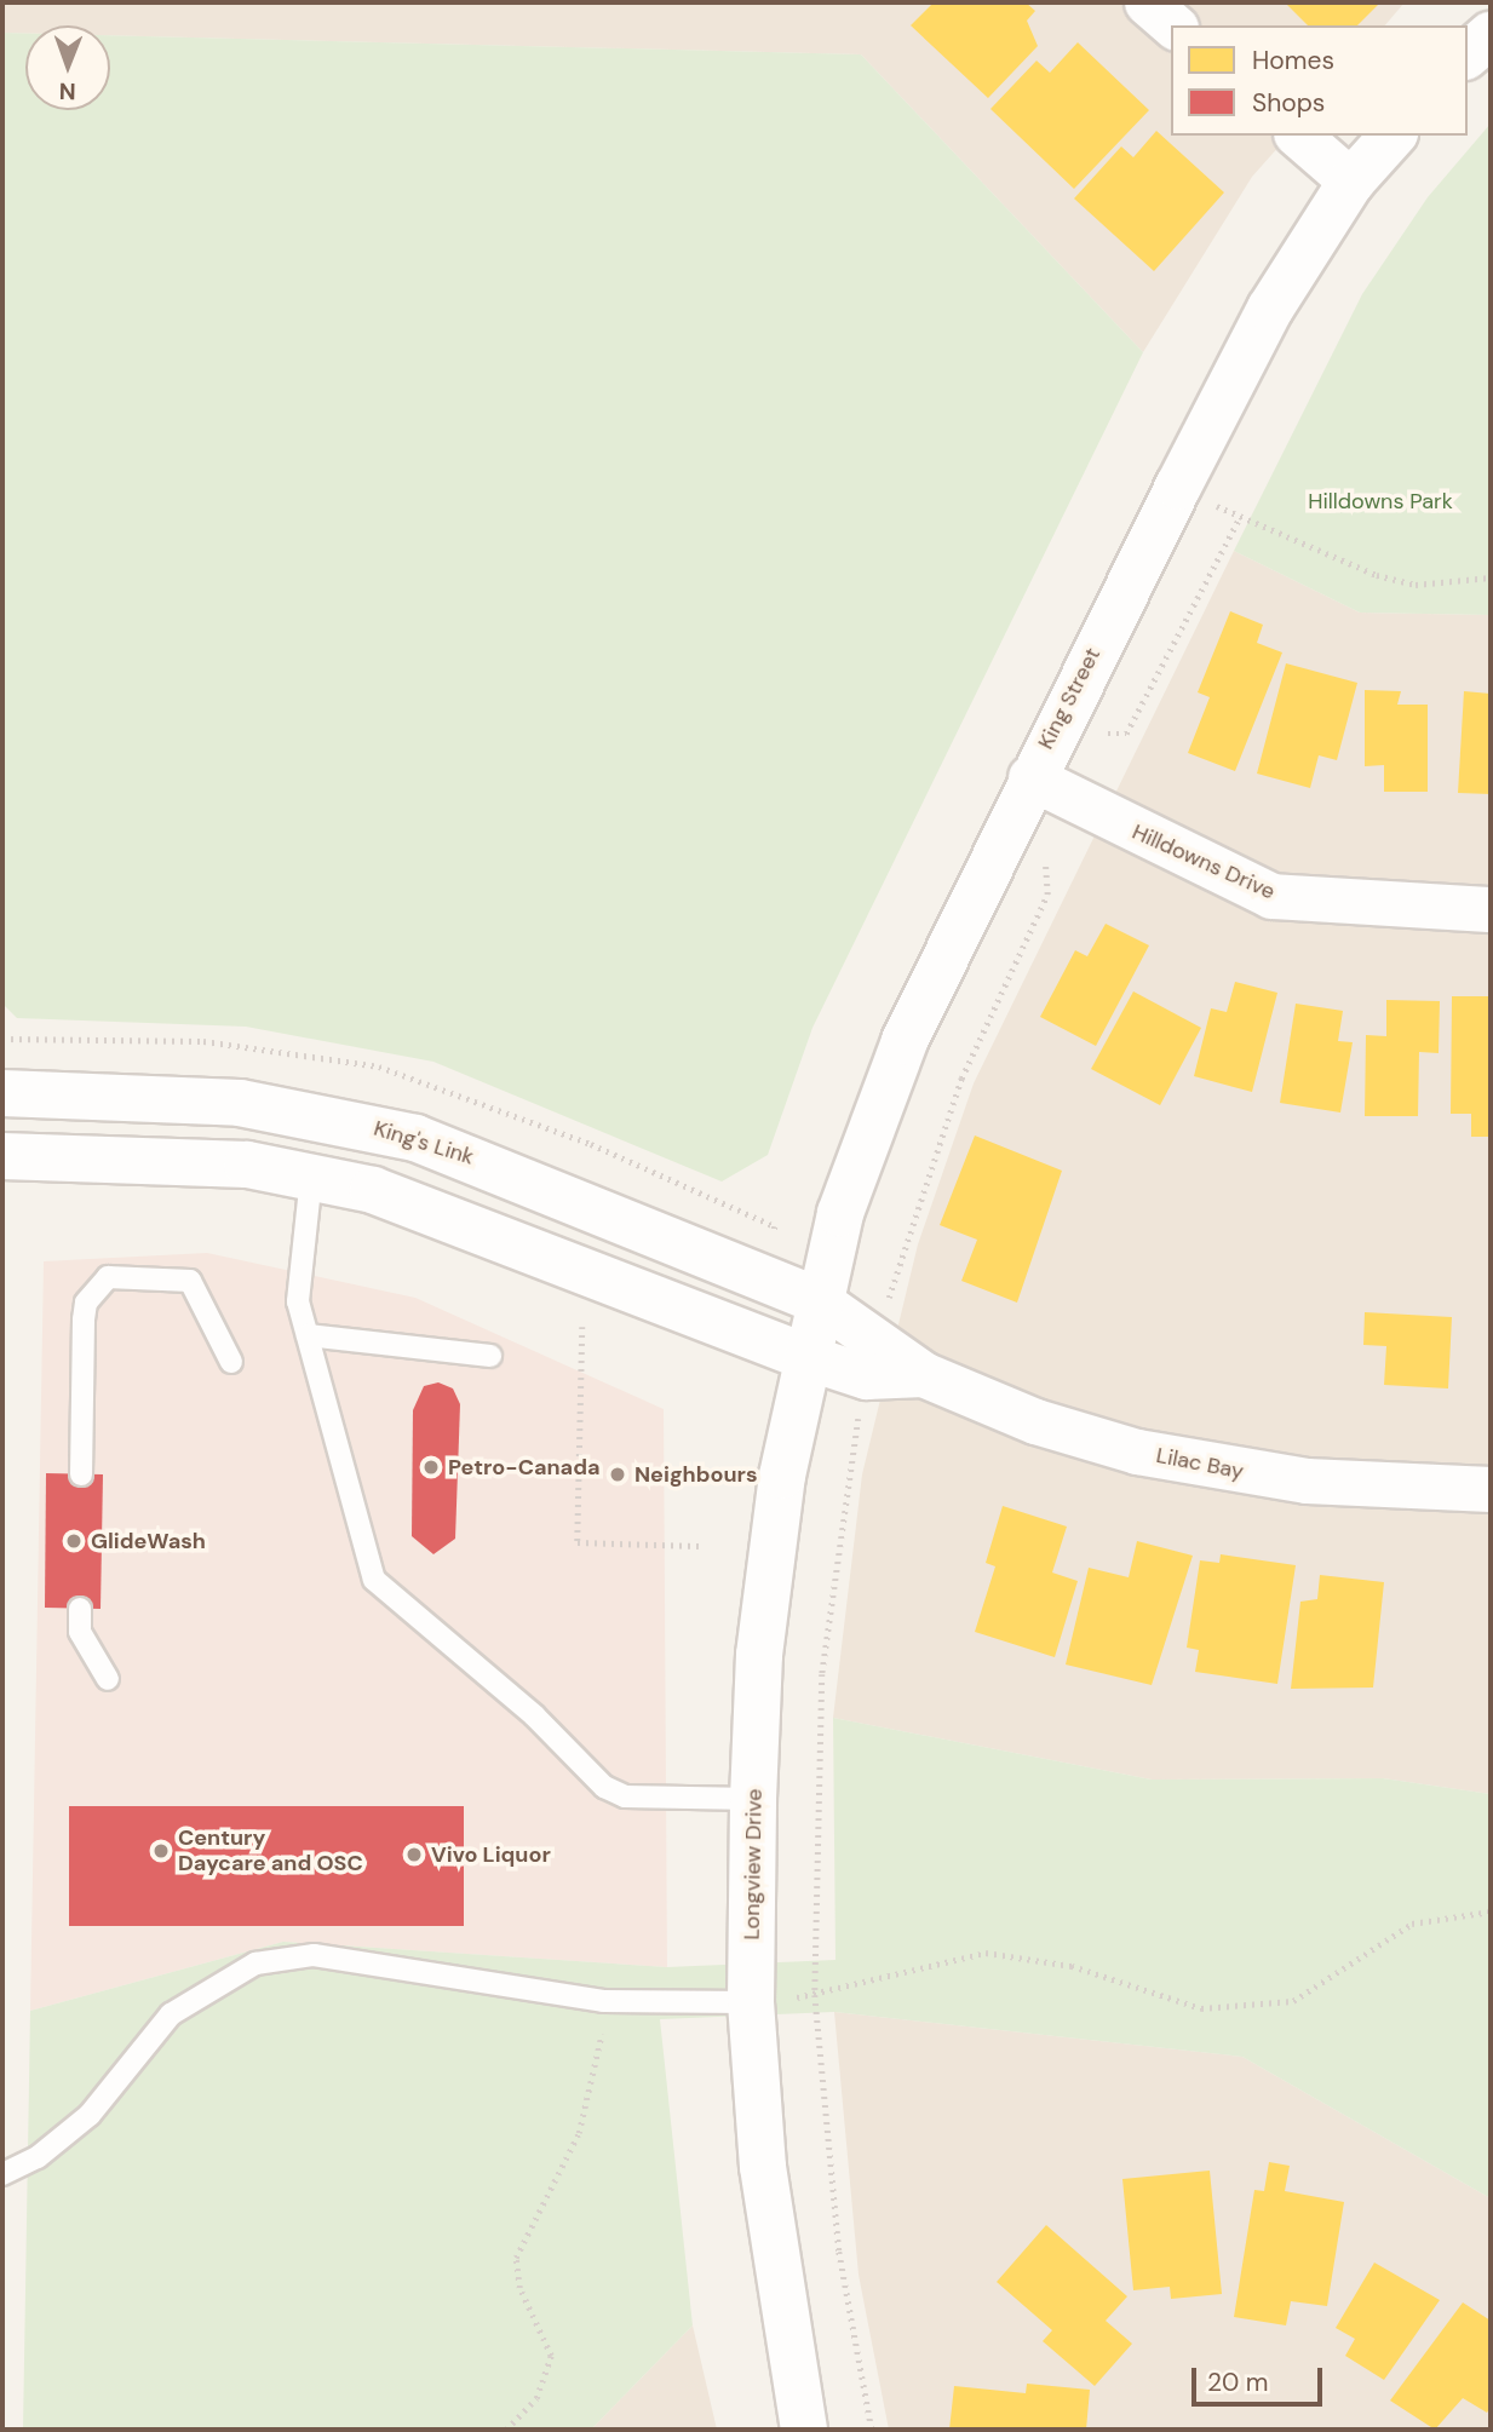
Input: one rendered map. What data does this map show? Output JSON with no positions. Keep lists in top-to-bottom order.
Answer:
{
  "streets": {
    "street": [
      "King Street",
      "Hilldowns Drive",
      "King's Link",
      "Lilac Bay",
      "Longview Drive"
    ]
  },
  "crossings": [
    ["King Street", "Hilldowns Drive"],
    ["King Street", "King's Link"],
    ["King Street", "Lilac Bay"],
    ["King Street", "Longview Drive"],
    ["King's Link", "Lilac Bay"],
    ["King's Link", "Longview Drive"],
    ["Lilac Bay", "Longview Drive"]
  ],
  "parks": ["Hilldowns Park"],
  "places": [
    "Petro-Canada",
    "Neighbours",
    "GlideWash",
    "Century Daycare and OSC",
    "Vivo Liquor"
  ],
  "legend": ["Homes", "Shops"],
  "scale_bar": "20 m",
  "north": "bottom"
}
